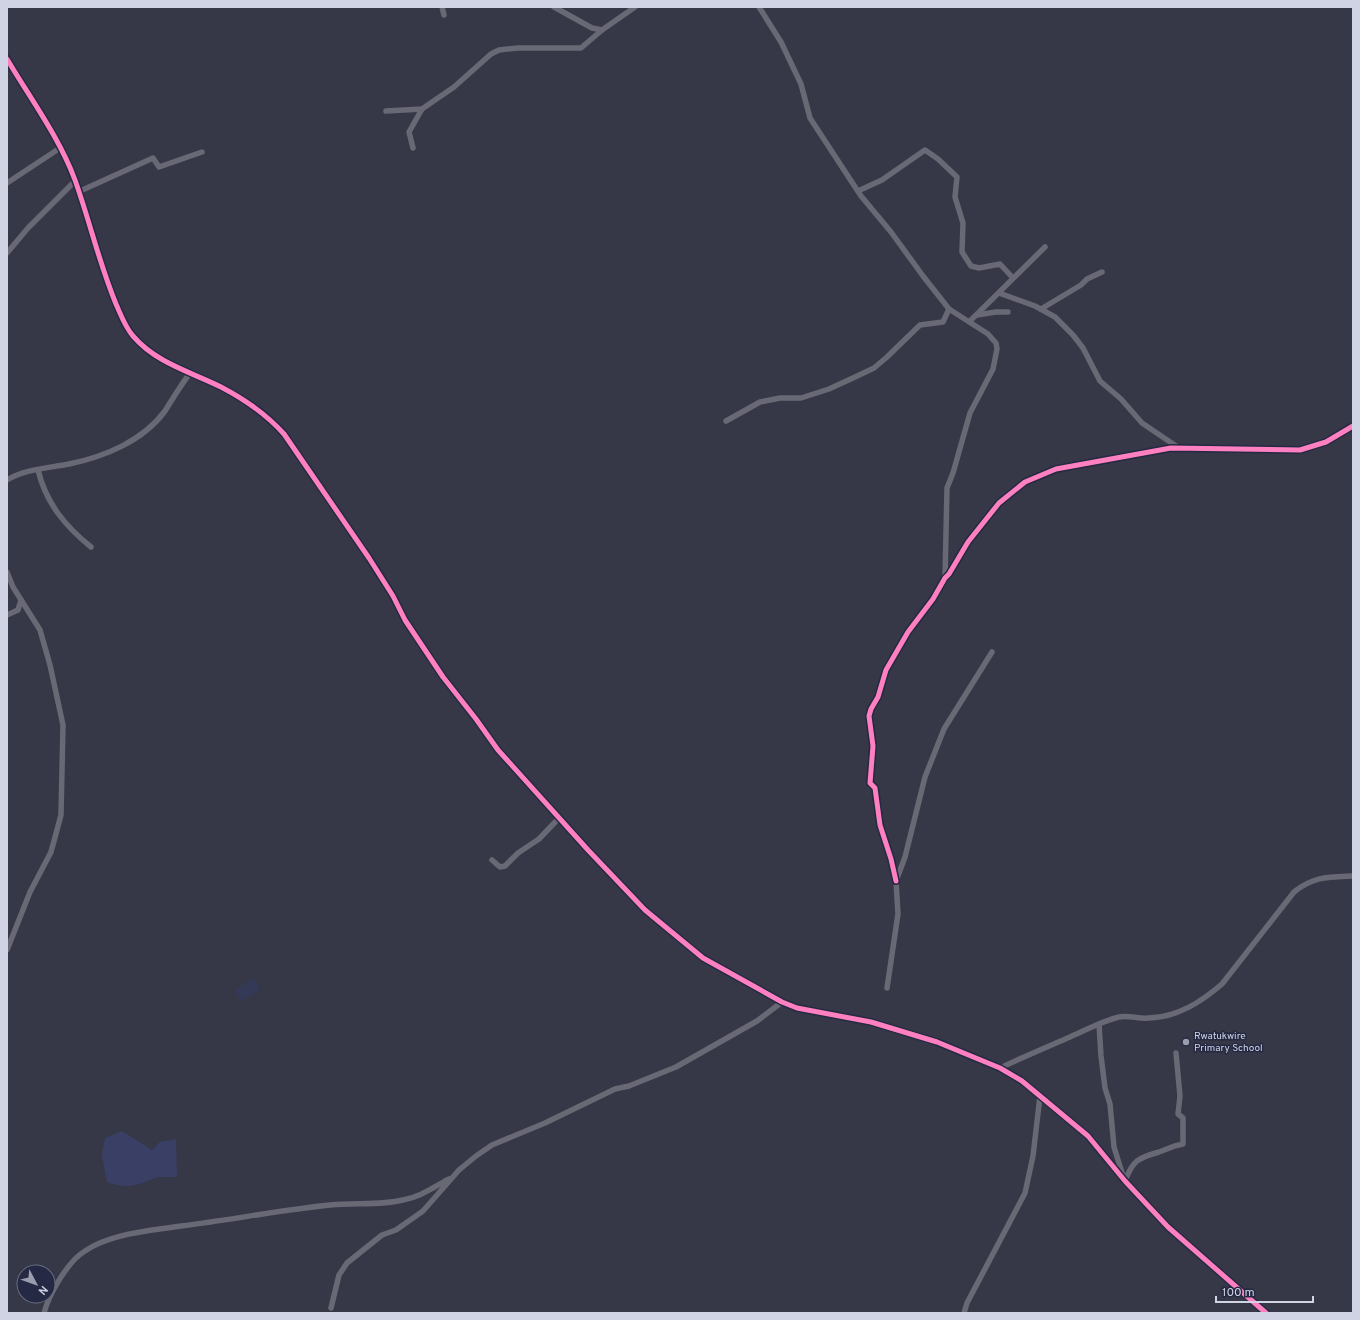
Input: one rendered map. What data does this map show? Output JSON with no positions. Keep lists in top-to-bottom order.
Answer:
{
  "places": ["Rwatukwire Primary School"],
  "scale_bar": "100 m",
  "north": "bottom right"
}
